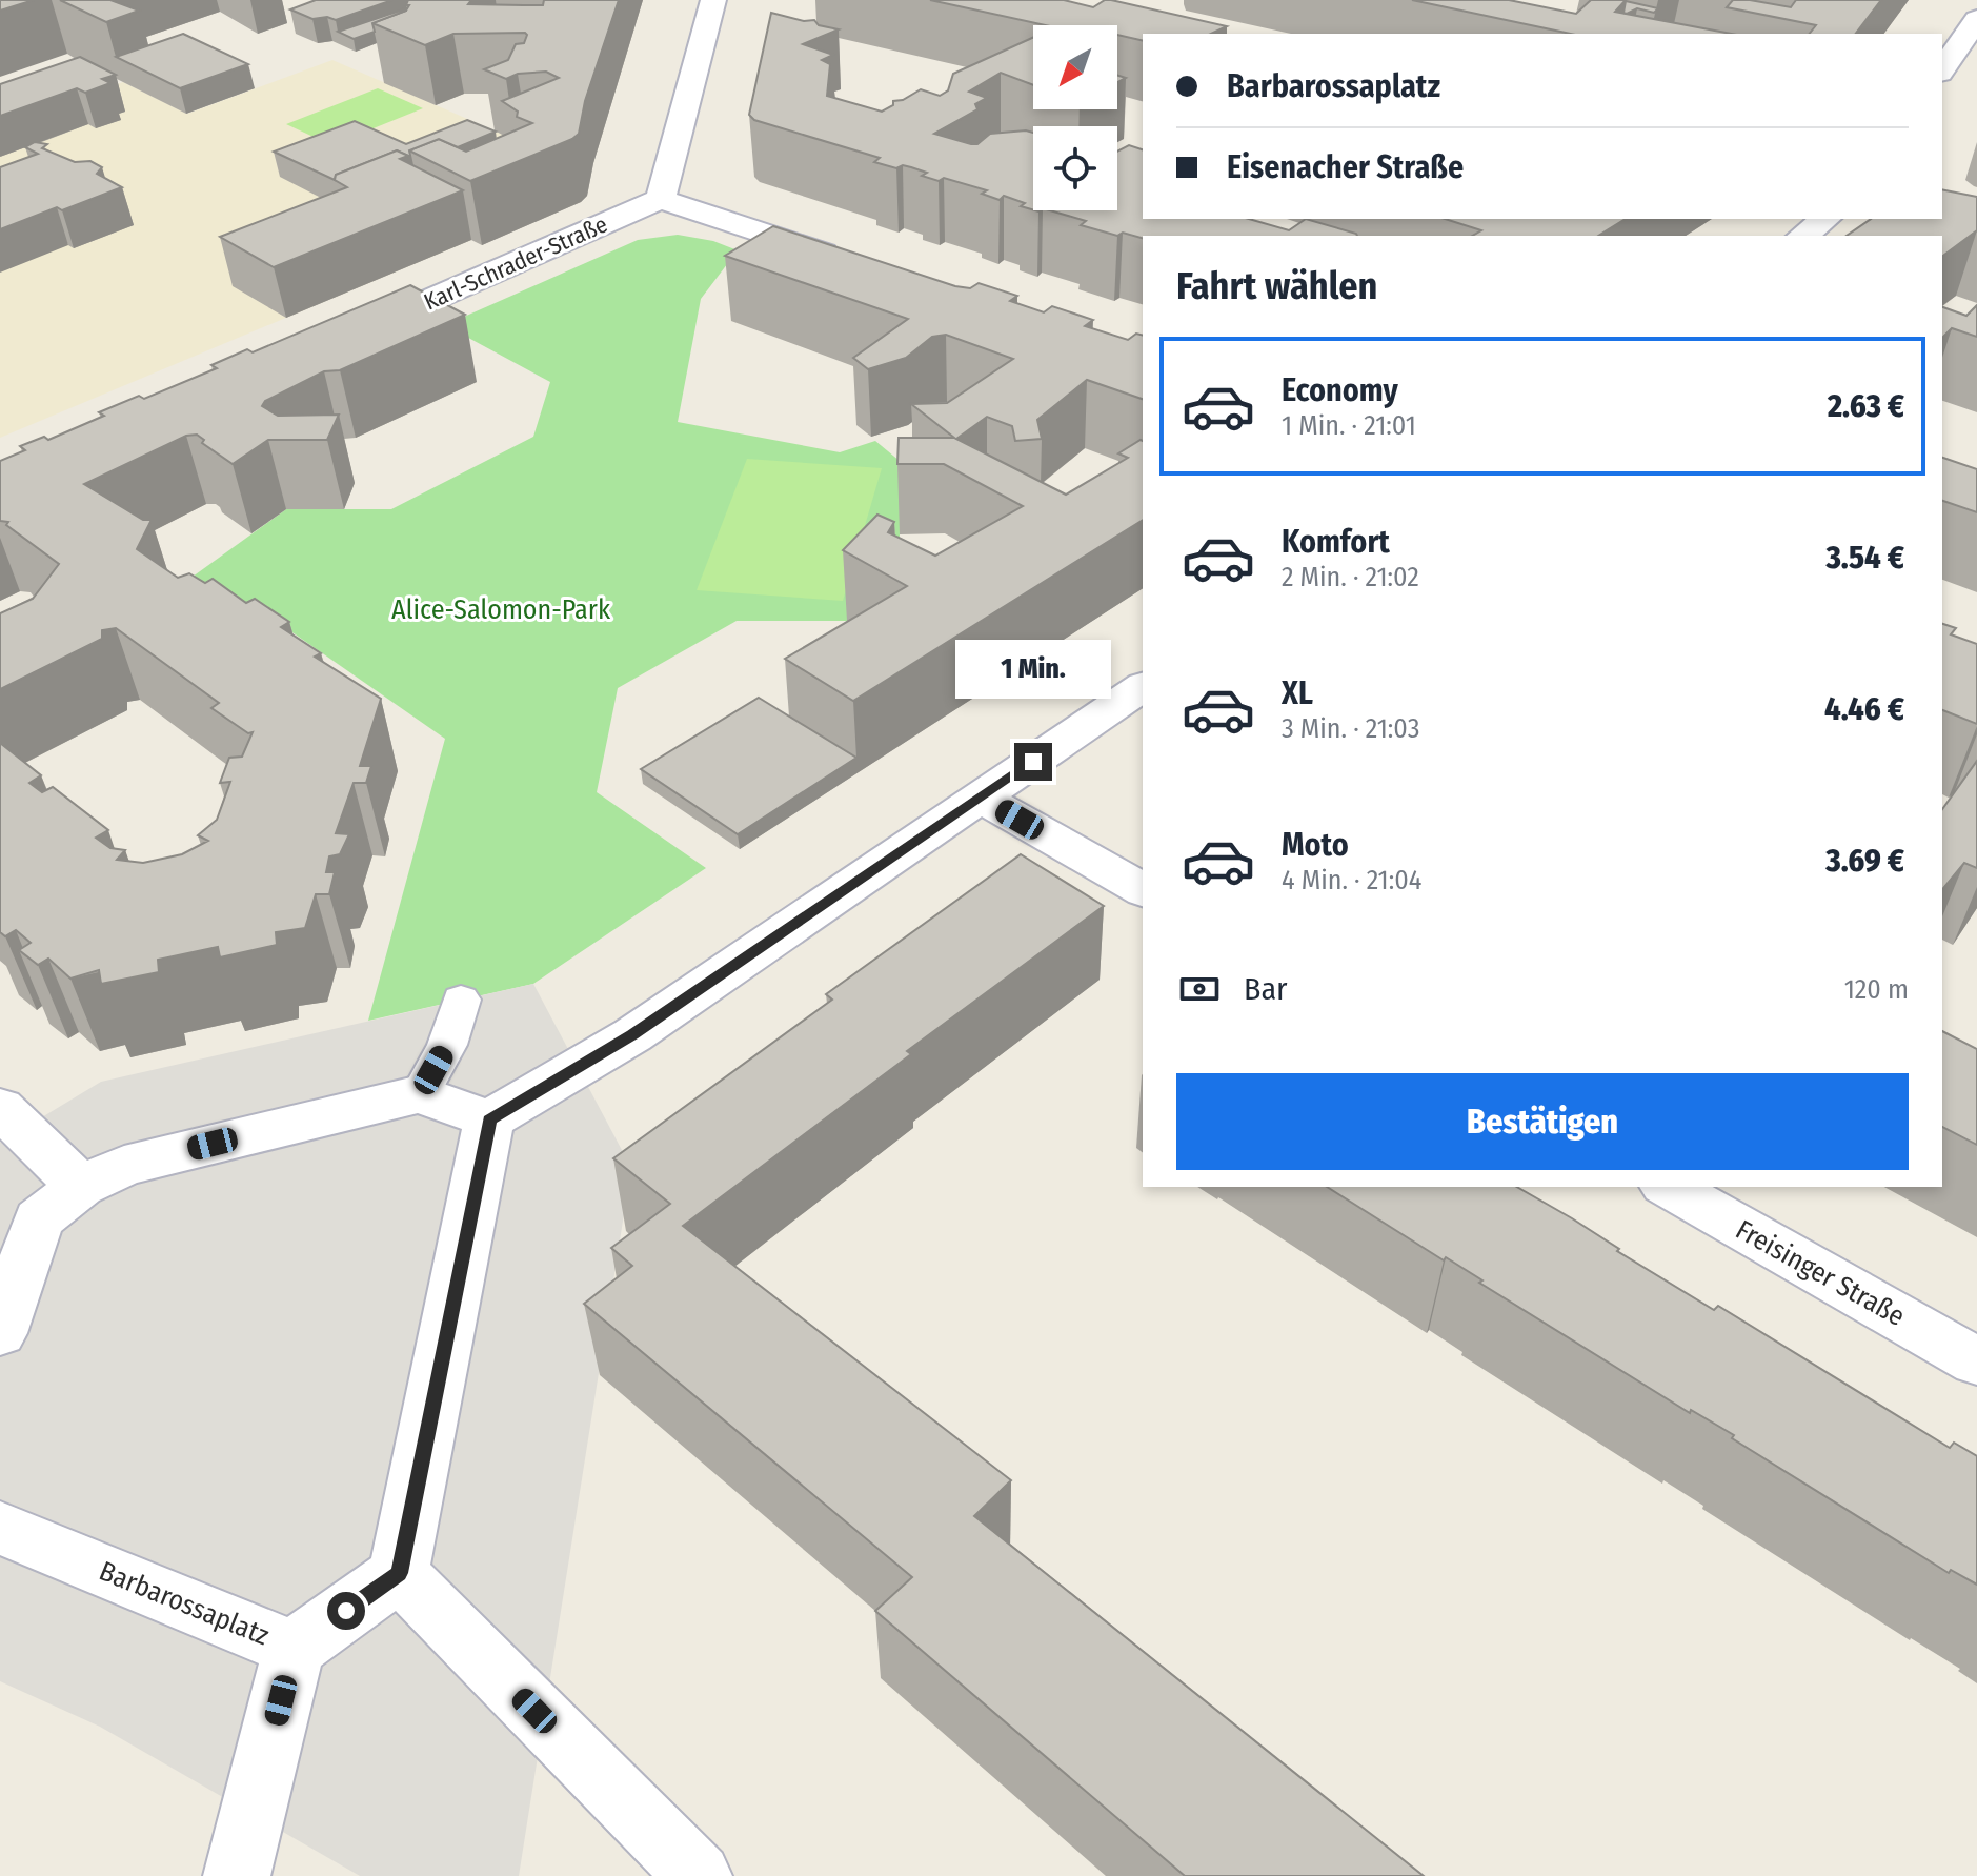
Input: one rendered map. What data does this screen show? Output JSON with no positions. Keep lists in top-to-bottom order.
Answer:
{
  "streets": {
    "street": ["Karl-Schrader-Straße", "Freisinger Straße", "Barbarossaplatz"]
  },
  "parks": ["Alice-Salomon-Park"],
  "north": "bottom left",
  "page": {
    "banner": ["Barbarossaplatz", "Eisenacher Straße"],
    "heading": "Fahrt wählen",
    "list": [
      {
        "name": "Economy",
        "note": "1 Min. · 21:01",
        "value": "2.63 €"
      },
      {
        "name": "Komfort",
        "note": "2 Min. · 21:02",
        "value": "3.54 €"
      },
      {
        "name": "XL",
        "note": "3 Min. · 21:03",
        "value": "4.46 €"
      },
      {
        "name": "Moto",
        "note": "4 Min. · 21:04",
        "value": "3.69 €"
      }
    ],
    "bubble": "1 Min.",
    "pay": ["Bar", "120 m"],
    "buttons": "Bestätigen"
  }
}
